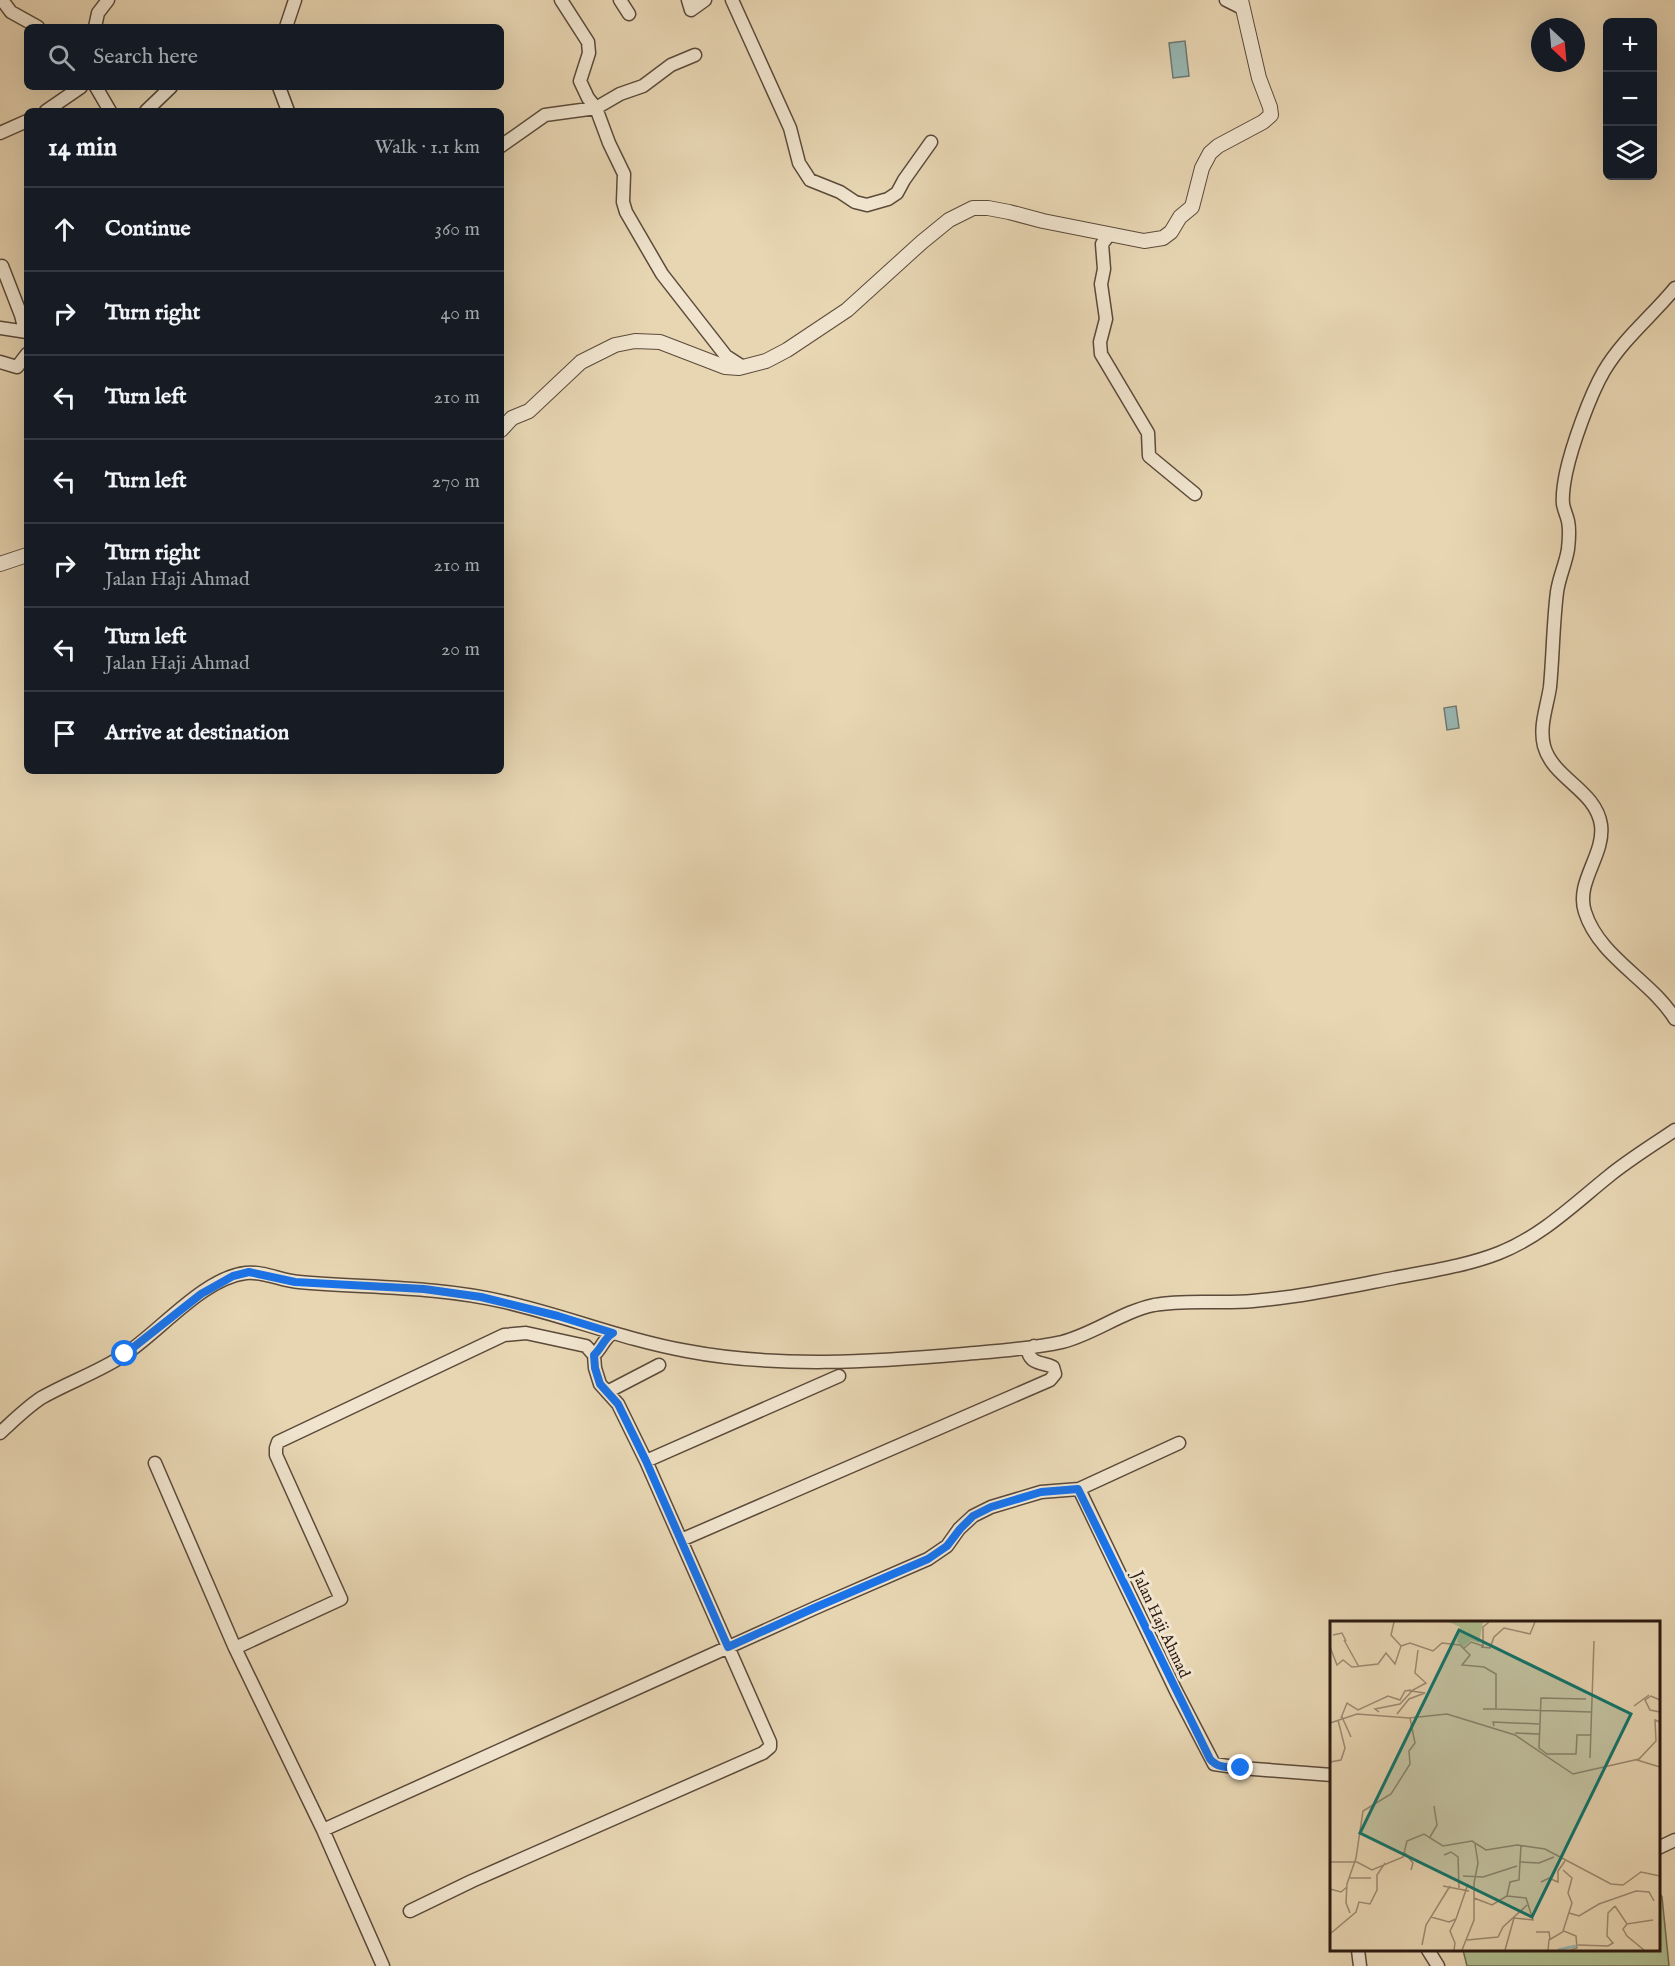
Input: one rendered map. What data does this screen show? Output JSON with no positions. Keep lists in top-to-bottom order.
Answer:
{
  "streets": {
    "street": ["Jalan Haji Ahmad"]
  },
  "north": "bottom right",
  "page": {
    "map_buttons": ["+", "−"],
    "search": "Search here",
    "heading": ["14 min", "Walk · 1.1 km"],
    "list": [
      ["Continue", "360 m"],
      ["Turn right", "40 m"],
      ["Turn left", "210 m"],
      ["Turn left", "270 m"],
      ["Turn right", "Jalan Haji Ahmad", "210 m"],
      ["Turn left", "Jalan Haji Ahmad", "20 m"],
      "Arrive at destination"
    ]
  }
}
